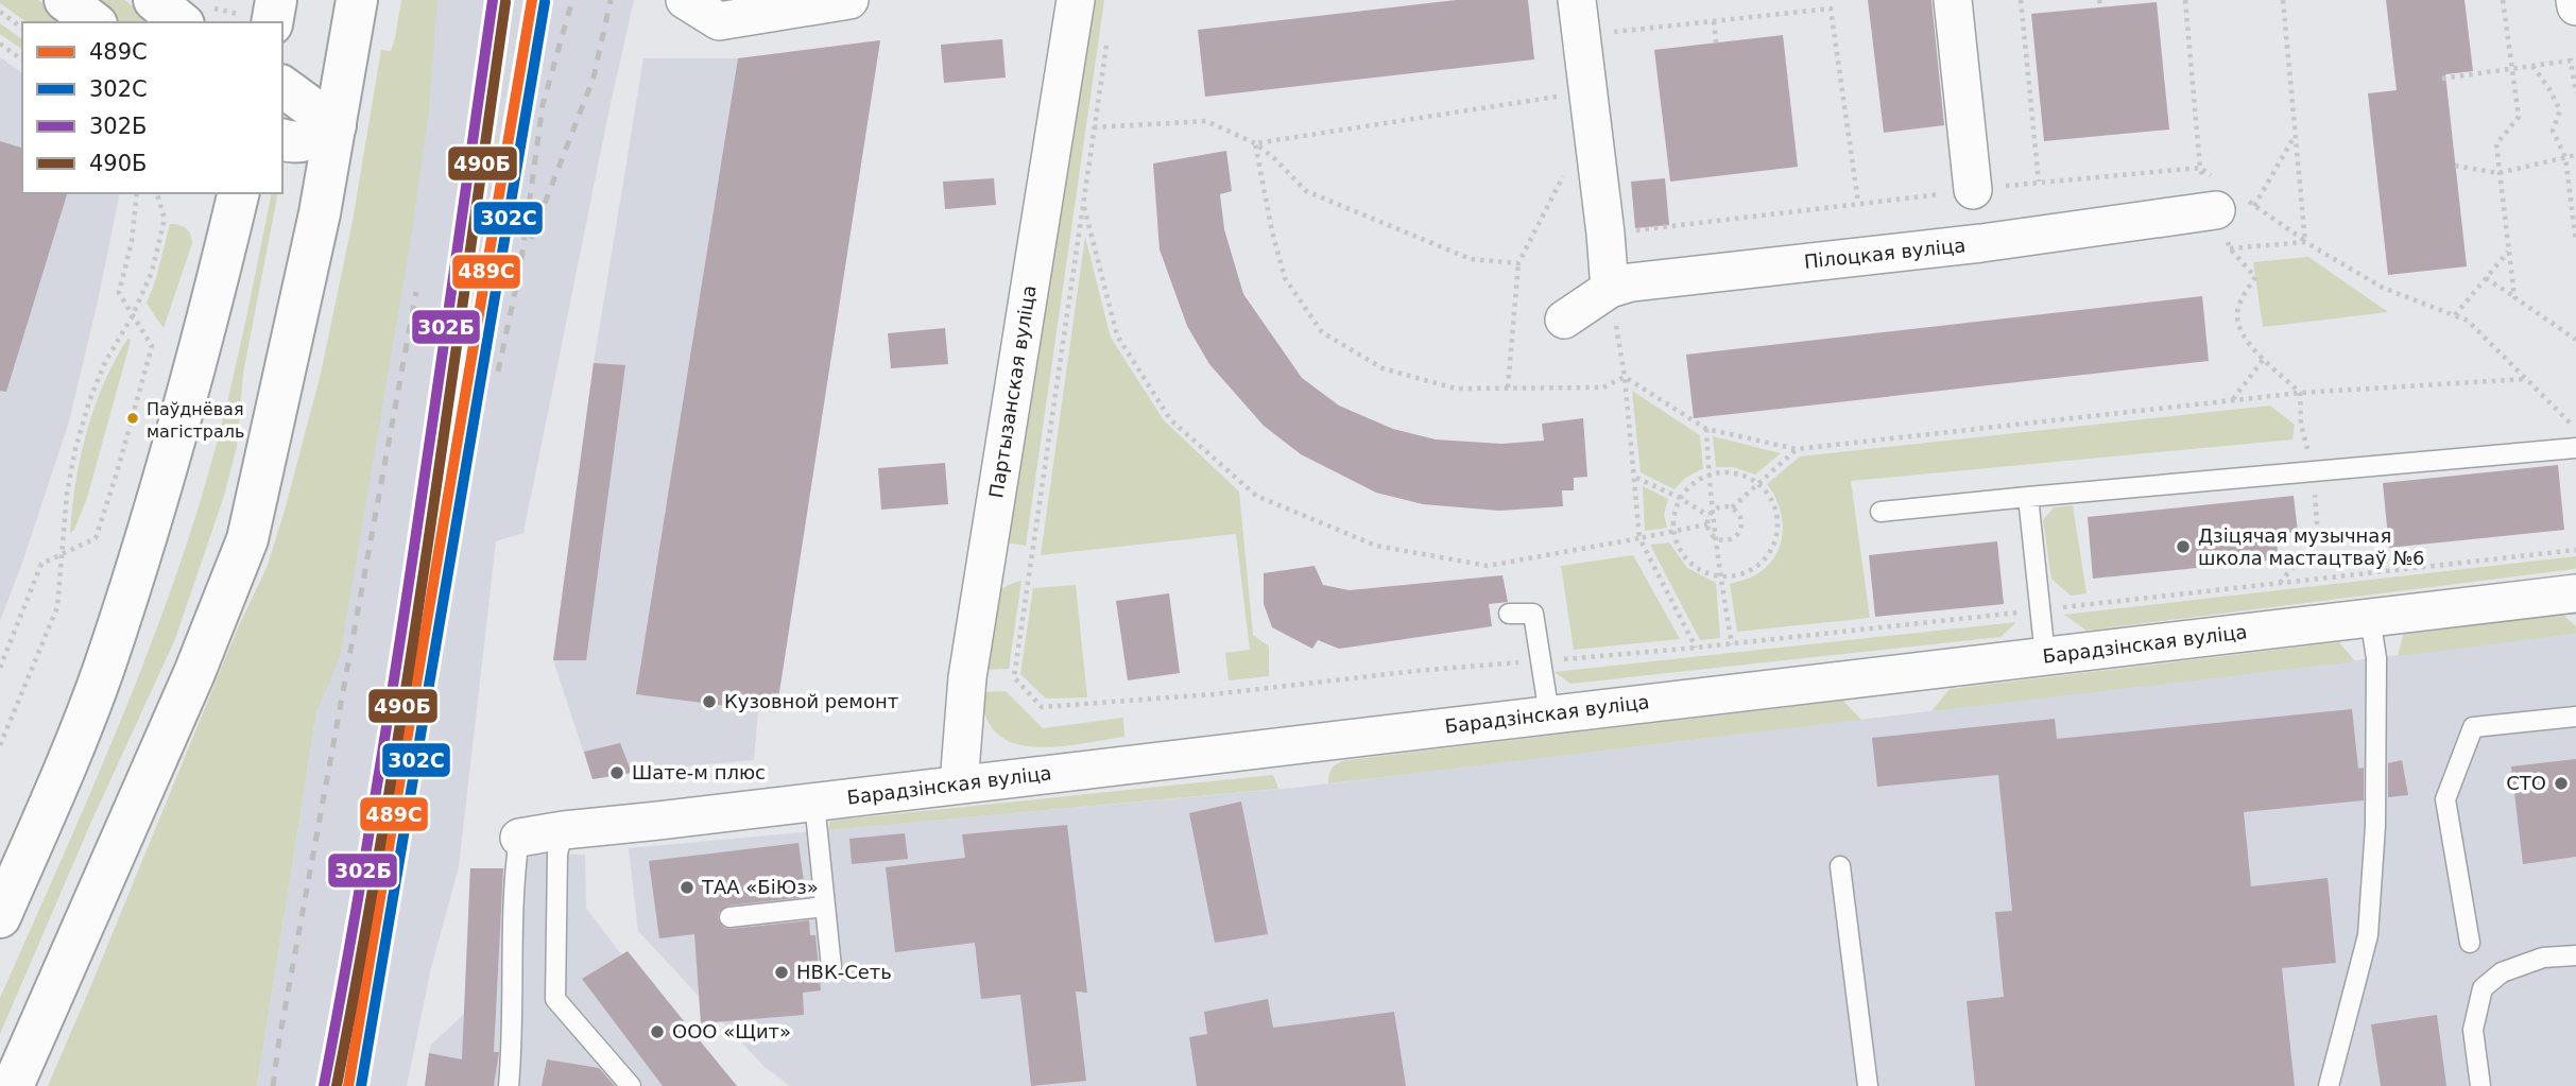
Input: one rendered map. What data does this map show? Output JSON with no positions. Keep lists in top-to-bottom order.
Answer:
{
  "streets": {
    "street": ["Пілоцкая вуліца", "Партызанская вуліца", "Барадзінская вуліца"]
  },
  "crossings": [
    ["Партызанская вуліца", "Барадзінская вуліца"]
  ],
  "places": [
    "Паўднёвая магістраль",
    "Дзіцячая музычная школа мастацтваў №6",
    "Кузовной ремонт",
    "Шате-м плюс",
    "СТО",
    "ТАА «БіЮз»",
    "НВК-Сеть",
    "ООО «Щит»"
  ],
  "lines": [
    "transit line 489С",
    "transit line 302Б",
    "transit line 302С",
    "transit line 490Б"
  ],
  "legend": [
    "489С",
    "302С",
    "302Б",
    "490Б"
  ]
}
